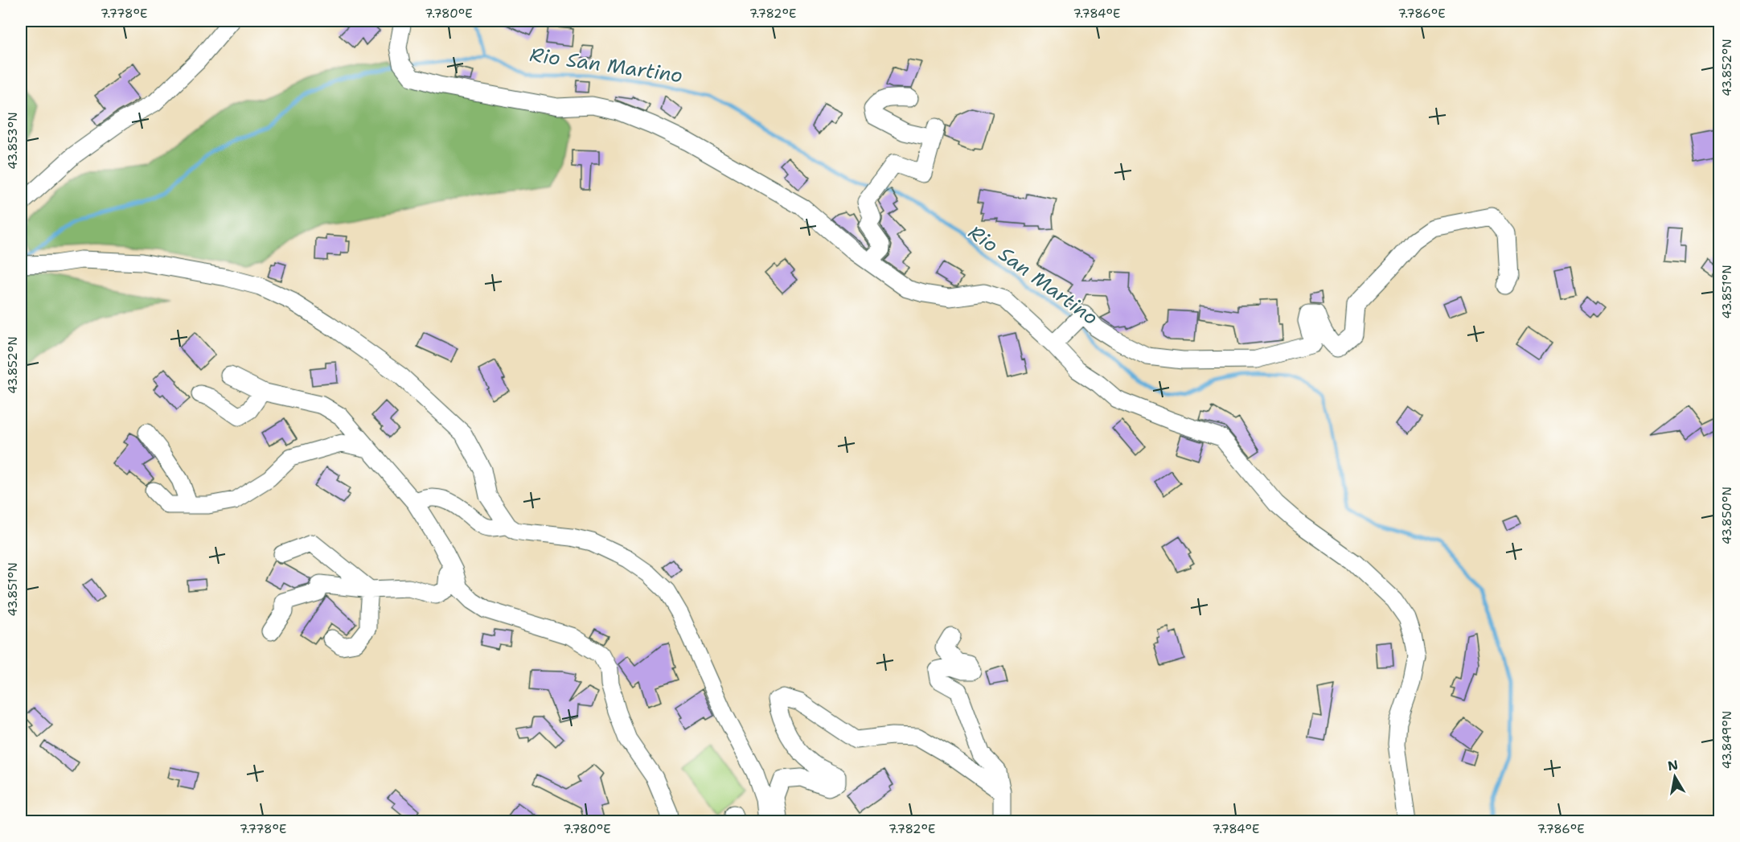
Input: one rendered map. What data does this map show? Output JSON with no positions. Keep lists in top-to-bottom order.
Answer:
{
  "water": ["Rio San Martino"],
  "north": "top",
  "coordinates": [
    "7.778°E",
    "7.780°E",
    "7.782°E",
    "7.784°E",
    "7.786°E",
    "43.852°N",
    "43.853°N",
    "43.851°N",
    "43.850°N",
    "43.849°N"
  ]
}
